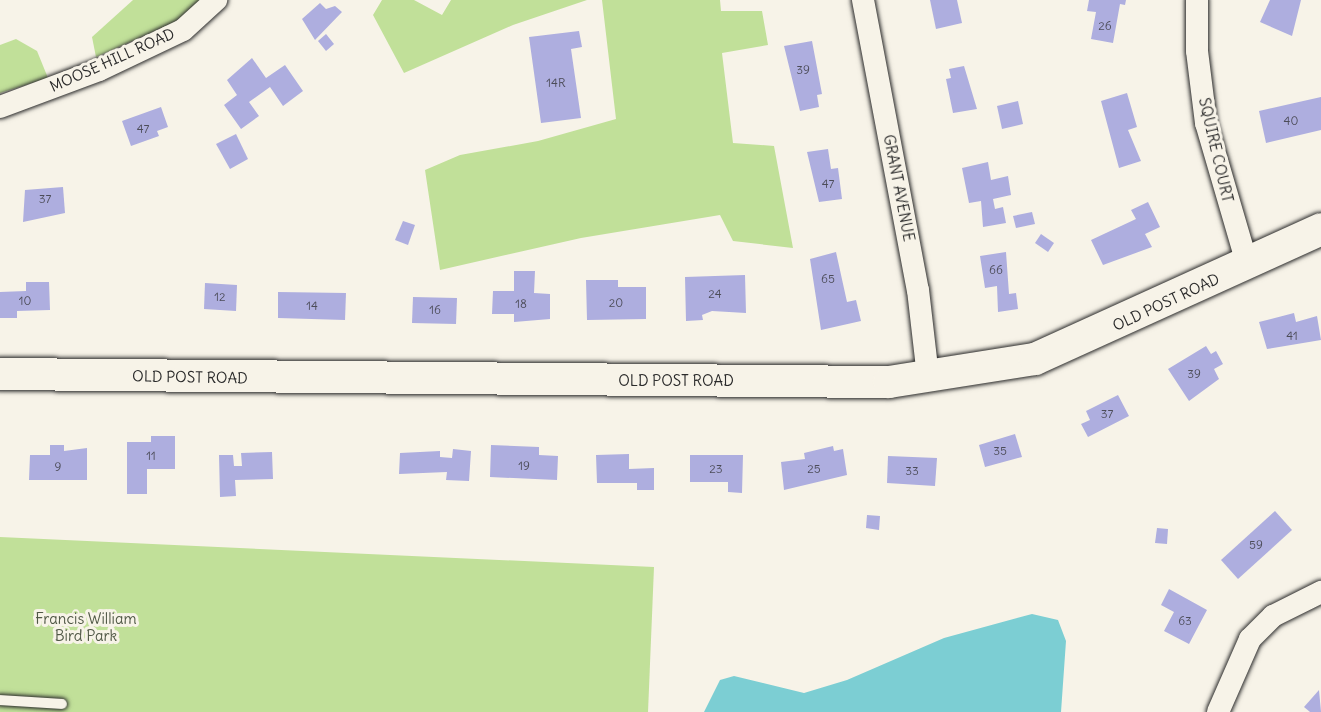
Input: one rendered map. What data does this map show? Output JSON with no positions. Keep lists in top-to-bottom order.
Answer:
{
  "streets": {
    "street": [
      "MOOSE HILL ROAD",
      "SQUIRE COURT",
      "GRANT AVENUE",
      "OLD POST ROAD"
    ]
  },
  "crossings": [
    ["SQUIRE COURT", "OLD POST ROAD"],
    ["GRANT AVENUE", "OLD POST ROAD"]
  ],
  "parks": ["Francis William Bird Park"],
  "house_numbers": [
    "26",
    "39",
    "14R",
    "40",
    "47",
    "47",
    "37",
    "66",
    "65",
    "24",
    "12",
    "10",
    "20",
    "18",
    "14",
    "16",
    "41",
    "39",
    "37",
    "35",
    "11",
    "19",
    "9",
    "23",
    "25",
    "33",
    "59",
    "63"
  ]
}
